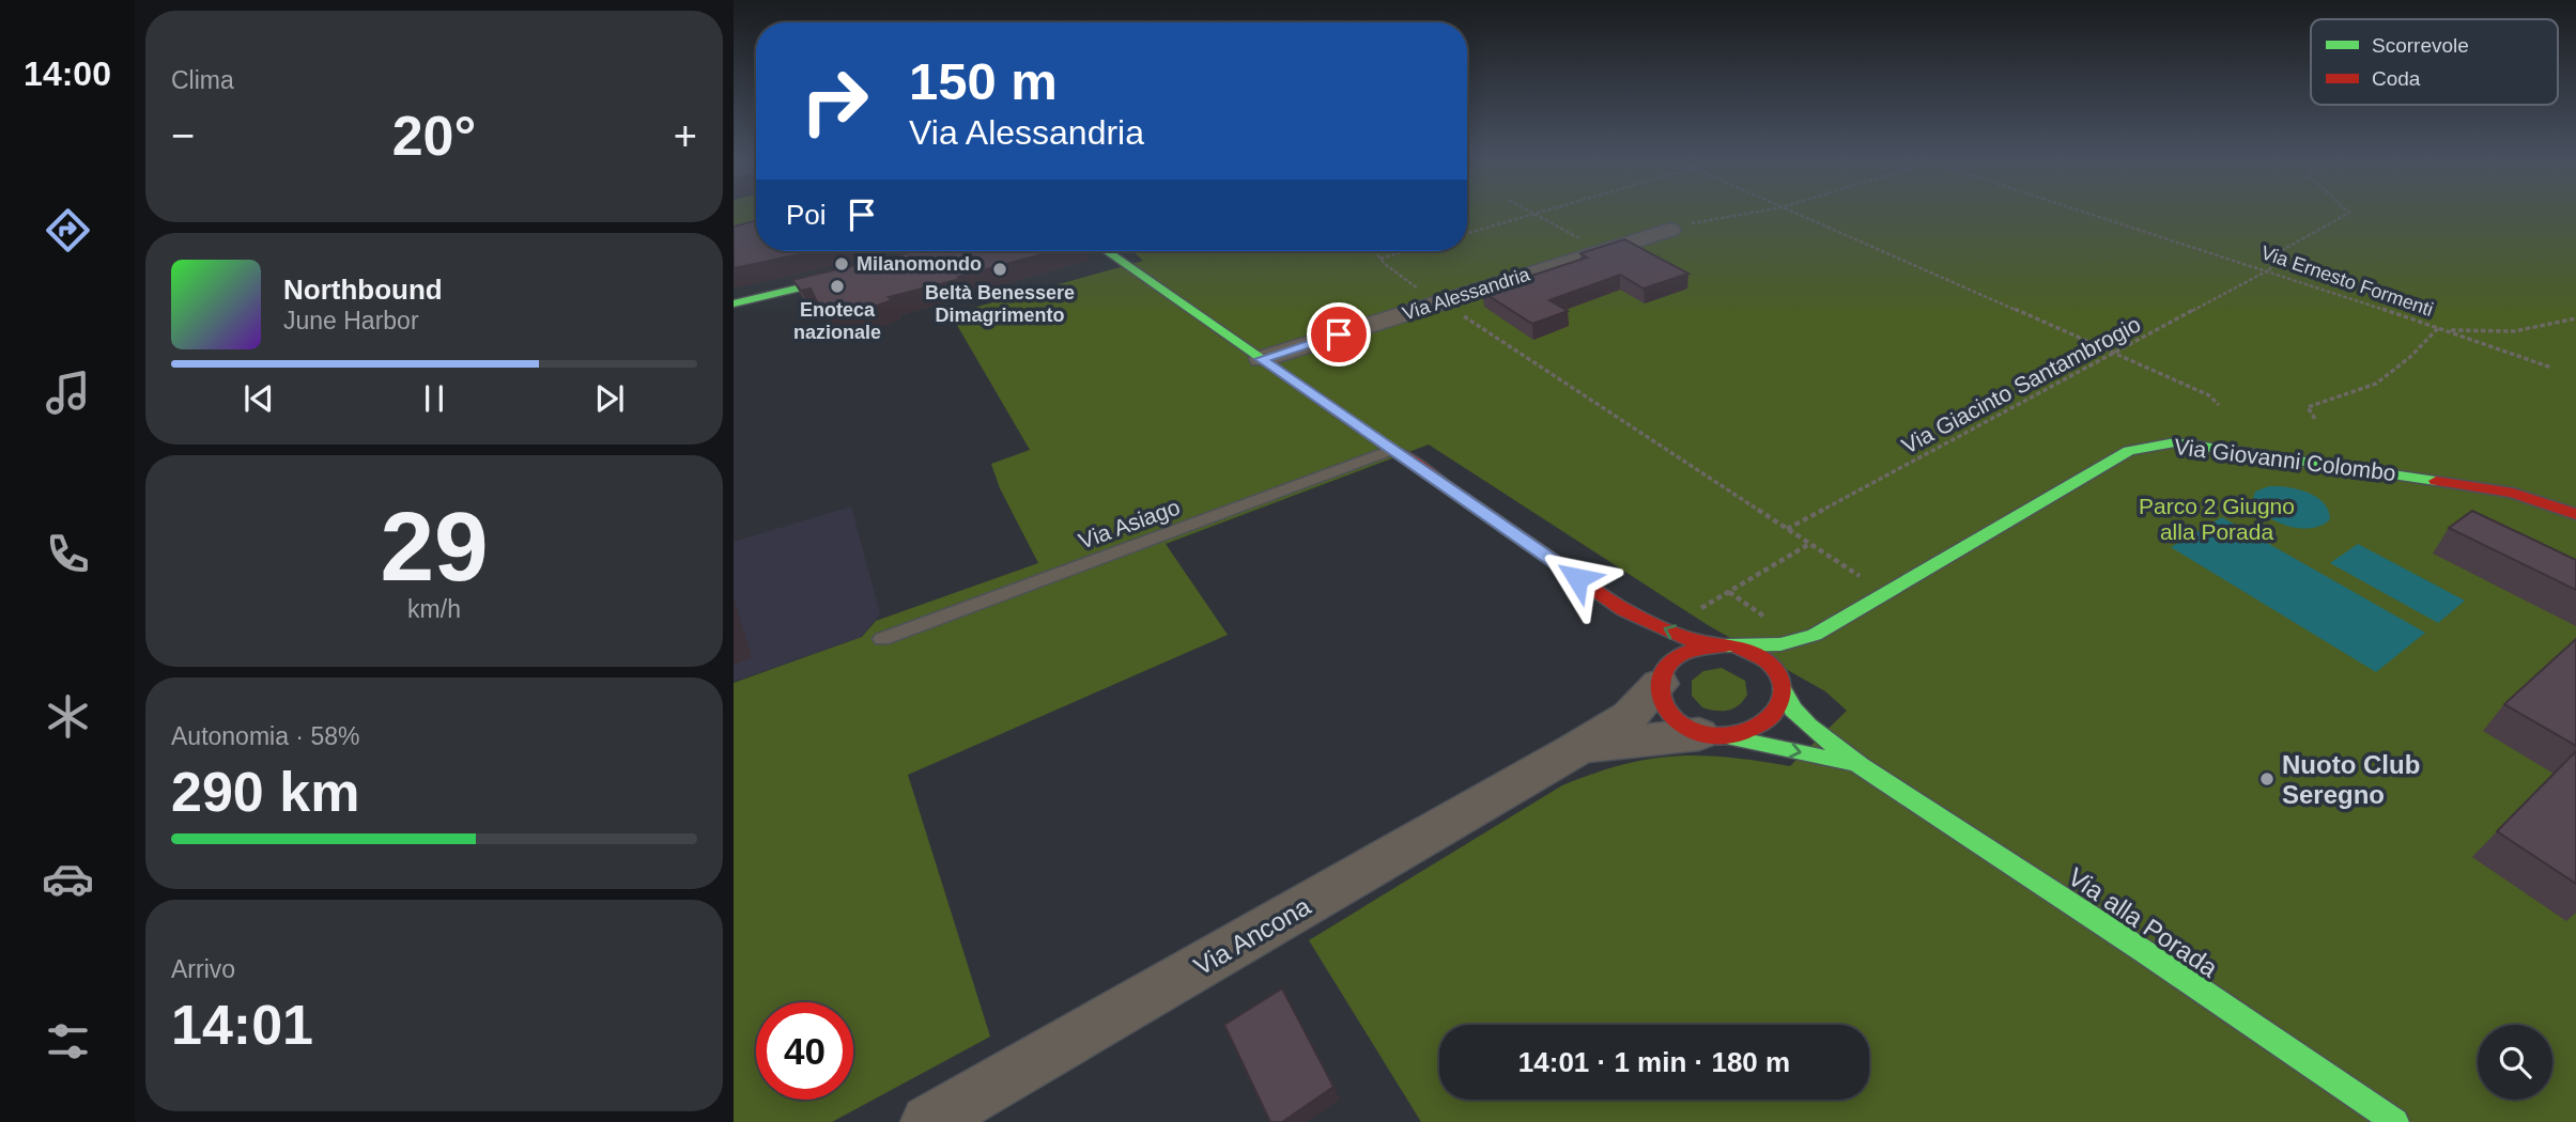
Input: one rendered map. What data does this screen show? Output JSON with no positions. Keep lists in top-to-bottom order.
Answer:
{
  "streets": {
    "street": [
      "Via Alessandria",
      "Via Giovanni Colombo",
      "Via alla Porada",
      "Via Ancona"
    ],
    "lane": ["Via Asiago"],
    "path": ["Via Ernesto Formenti", "Via Giacinto Santambrogio"]
  },
  "crossings": [
    ["Via Ernesto Formenti", "Via Giacinto Santambrogio"],
    ["Via Giovanni Colombo", "Via alla Porada"],
    ["Via Giovanni Colombo", "Via Ancona"],
    ["Via alla Porada", "Via Ancona"]
  ],
  "parks": ["Parco 2 Giugno alla Porada"],
  "places": [
    "Milanomondo",
    "Beltà Benessere Dimagrimento",
    "Enoteca nazionale",
    "Nuoto Club Seregno"
  ],
  "legend": ["Scorrevole", "Coda"],
  "page": {
    "tabs": "14:00",
    "tile": [
      "Clima",
      ["29", "km/h"],
      ["Autonomia · 58%", "290 km"],
      ["Arrivo", "14:01"]
    ],
    "turn": ["150 m", "Via Alessandria"],
    "heat": ["−", "20°", "+"],
    "then": "Poi",
    "song": ["Northbound", "June Harbor"],
    "limit": "40",
    "trip": "14:01 · 1 min · 180 m"
  }
}
